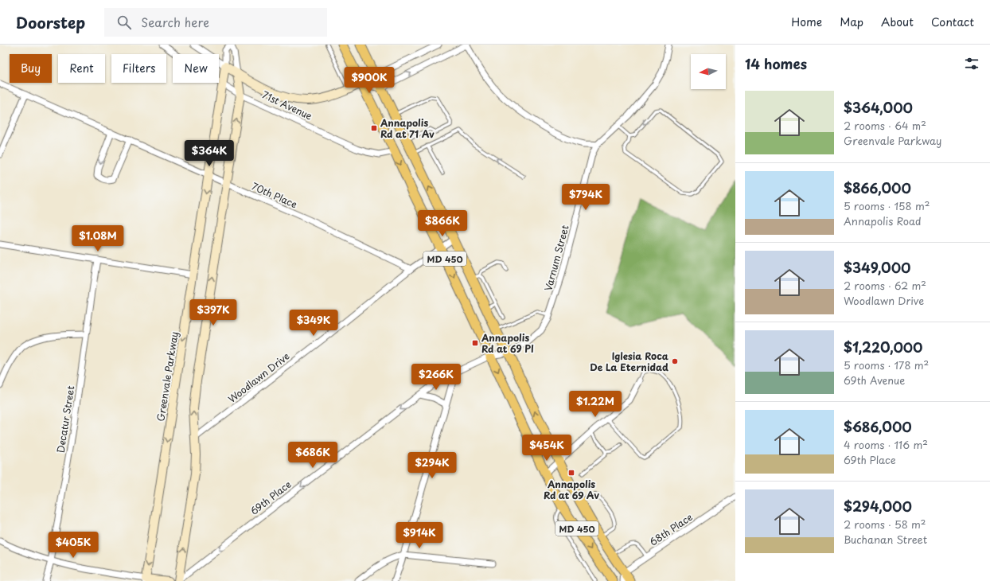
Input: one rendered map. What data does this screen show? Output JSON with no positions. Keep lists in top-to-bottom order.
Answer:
{
  "streets": {
    "main road": ["MD 450"],
    "street": [
      "71st Avenue",
      "70th Place",
      "Varnum Street",
      "Greenvale Parkway",
      "Woodlawn Drive",
      "Decatur Street",
      "69th Place",
      "68th Place"
    ]
  },
  "crossings": [
    ["71st Avenue", "MD 450"],
    ["71st Avenue", "Greenvale Parkway"],
    ["70th Place", "Greenvale Parkway"],
    ["70th Place", "Woodlawn Drive"],
    ["Varnum Street", "MD 450"],
    ["Varnum Street", "69th Place"],
    ["MD 450", "Woodlawn Drive"],
    ["MD 450", "69th Place"],
    ["MD 450", "68th Place"],
    ["Greenvale Parkway", "Woodlawn Drive"],
    ["Greenvale Parkway", "69th Place"]
  ],
  "one_way": ["69th Place"],
  "places": {
    "transit": ["Annapolis Rd at 71 Av", "Annapolis Rd at 69 Pl", "Annapolis Rd at 69 Av"],
    "other": ["Iglesia Roca De La Eternidad"]
  },
  "north": "left",
  "page": {
    "header": "Doorstep",
    "search": "Search here",
    "nav": [
      "Home",
      "Map",
      "About",
      "Contact"
    ],
    "heading": "14 homes",
    "chip": [
      "Buy",
      "Rent",
      "Filters",
      "New"
    ],
    "price": [
      "$900K",
      "$364K",
      "$794K",
      "$866K",
      "$1.08M",
      "$397K",
      "$349K",
      "$266K",
      "$1.22M",
      "$454K",
      "$686K",
      "$294K",
      "$914K",
      "$405K"
    ],
    "list": [
      {
        "name": "$364,000",
        "note": "2 rooms · 64 m² · Greenvale Parkway"
      },
      {
        "name": "$866,000",
        "note": "5 rooms · 158 m² · Annapolis Road"
      },
      {
        "name": "$349,000",
        "note": "2 rooms · 62 m² · Woodlawn Drive"
      },
      {
        "name": "$1,220,000",
        "note": "5 rooms · 178 m² · 69th Avenue"
      },
      {
        "name": "$686,000",
        "note": "4 rooms · 116 m² · 69th Place"
      },
      {
        "name": "$294,000",
        "note": "2 rooms · 58 m² · Buchanan Street"
      }
    ]
  }
}
